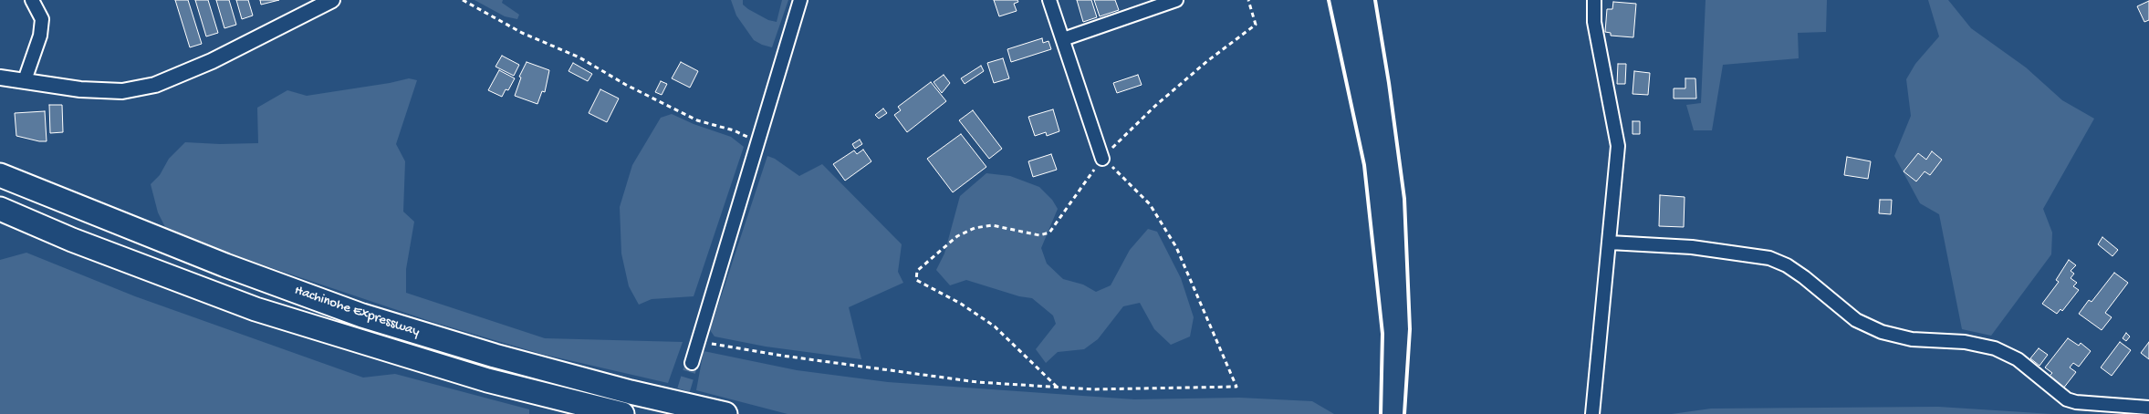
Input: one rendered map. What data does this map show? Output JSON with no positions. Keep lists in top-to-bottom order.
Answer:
{
  "streets": {
    "highway": ["Hachinohe Expressway"]
  }
}
